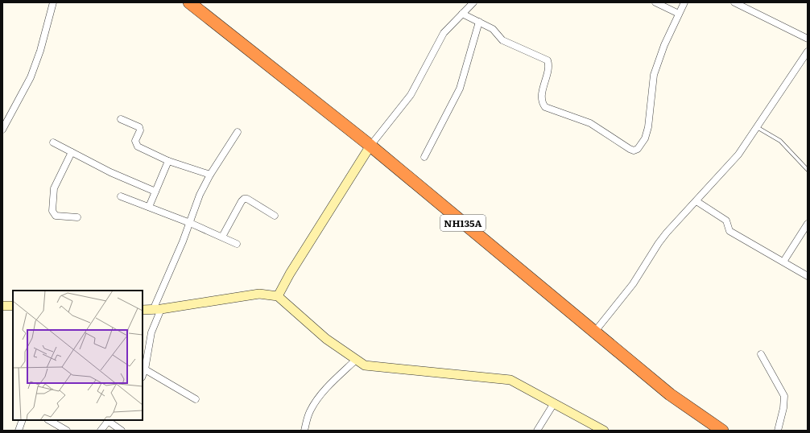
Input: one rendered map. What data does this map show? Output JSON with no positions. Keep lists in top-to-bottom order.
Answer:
{
  "streets": {
    "highway": ["NH135A"]
  }
}
